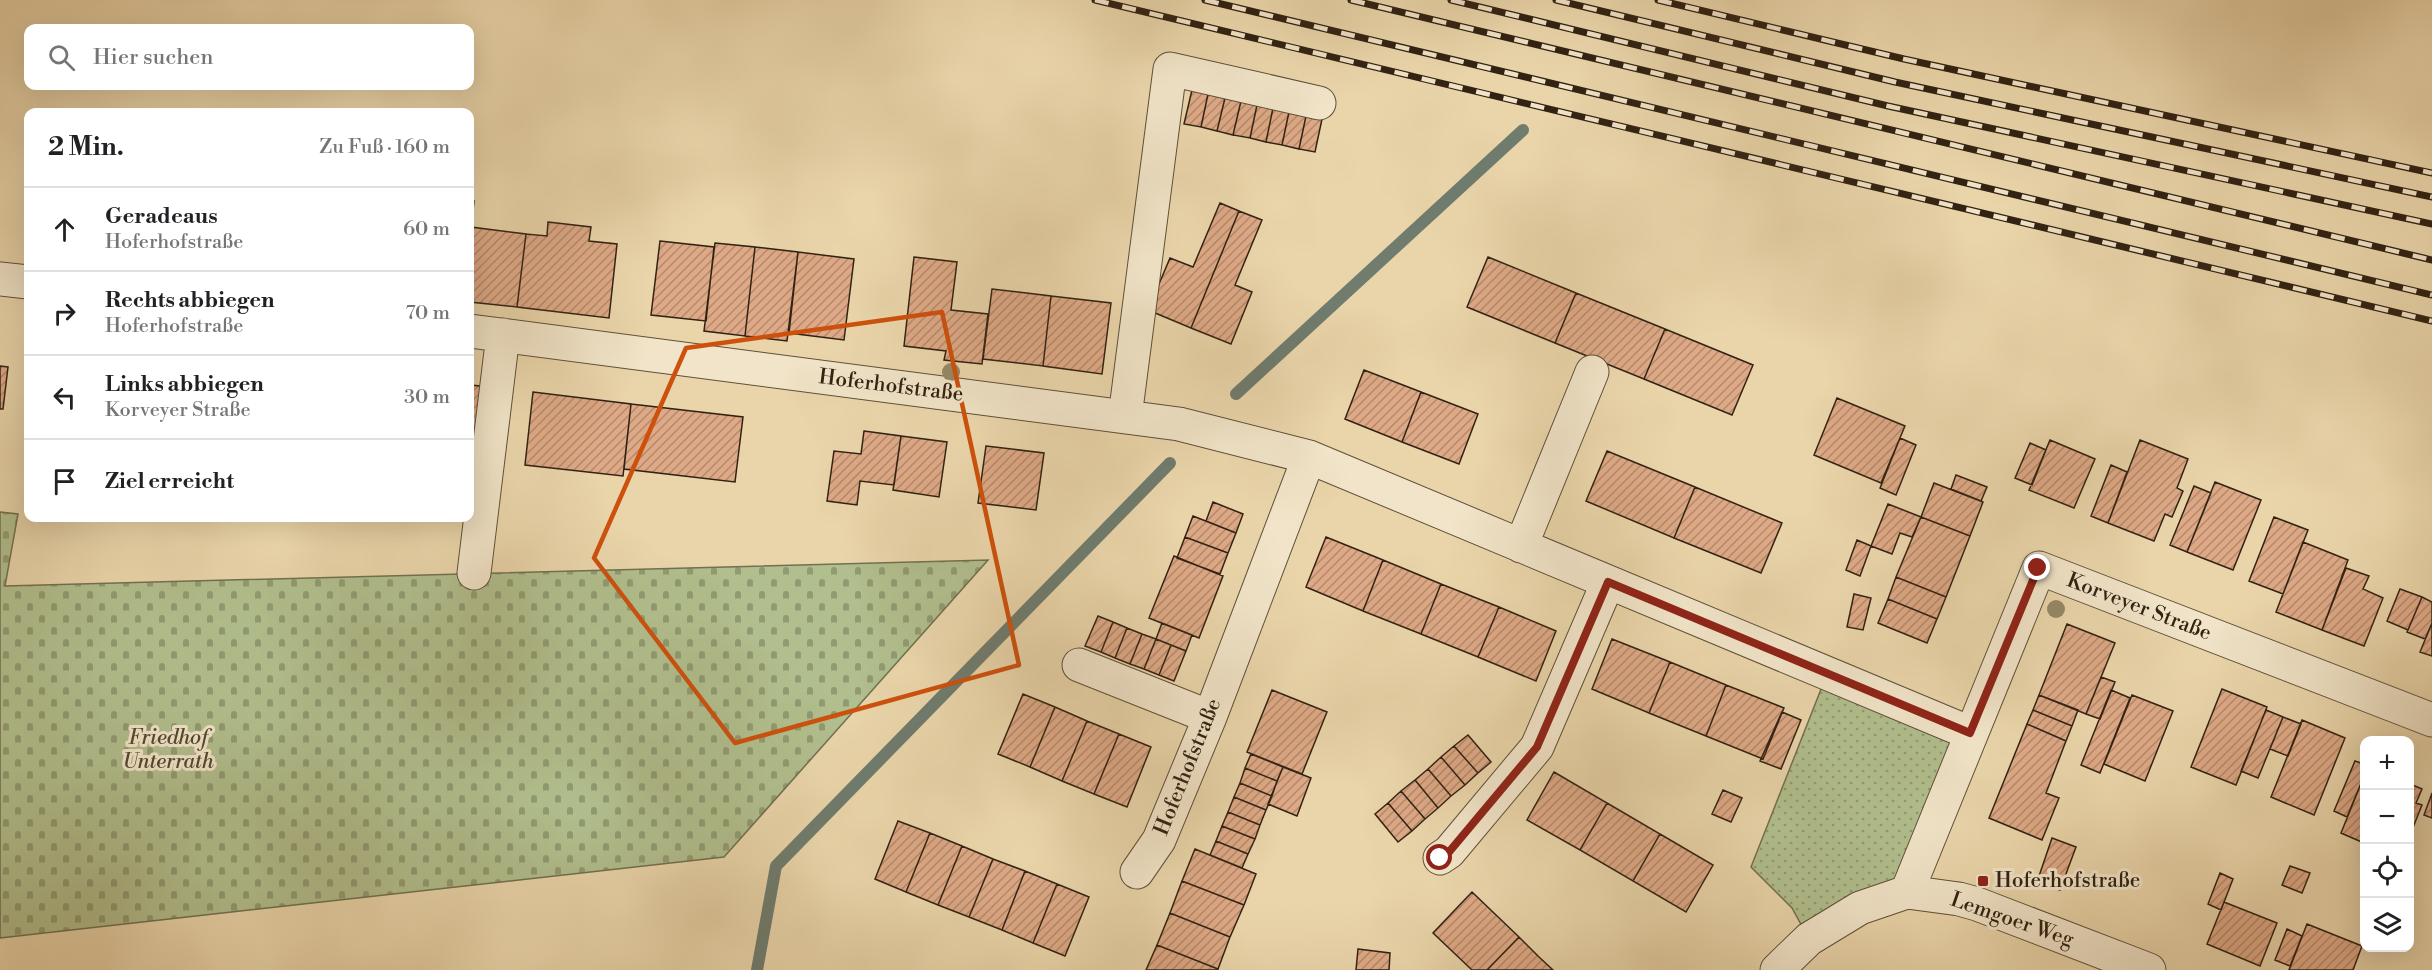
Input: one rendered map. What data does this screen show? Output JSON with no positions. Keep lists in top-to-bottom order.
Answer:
{
  "streets": {
    "street": ["Hoferhofstraße", "Korveyer Straße", "Lemgoer Weg"]
  },
  "crossings": [
    ["Hoferhofstraße", "Korveyer Straße"],
    ["Korveyer Straße", "Lemgoer Weg"]
  ],
  "parks": ["Friedhof Unterrath"],
  "places": {
    "transit": ["Hoferhofstraße"]
  },
  "page": {
    "search": "Hier suchen",
    "heading": ["2 Min.", "Zu Fuß · 160 m"],
    "list": [
      ["Geradeaus", "Hoferhofstraße", "60 m"],
      ["Rechts abbiegen", "Hoferhofstraße", "70 m"],
      ["Links abbiegen", "Korveyer Straße", "30 m"],
      "Ziel erreicht"
    ],
    "map_buttons": ["+", "−"]
  }
}
